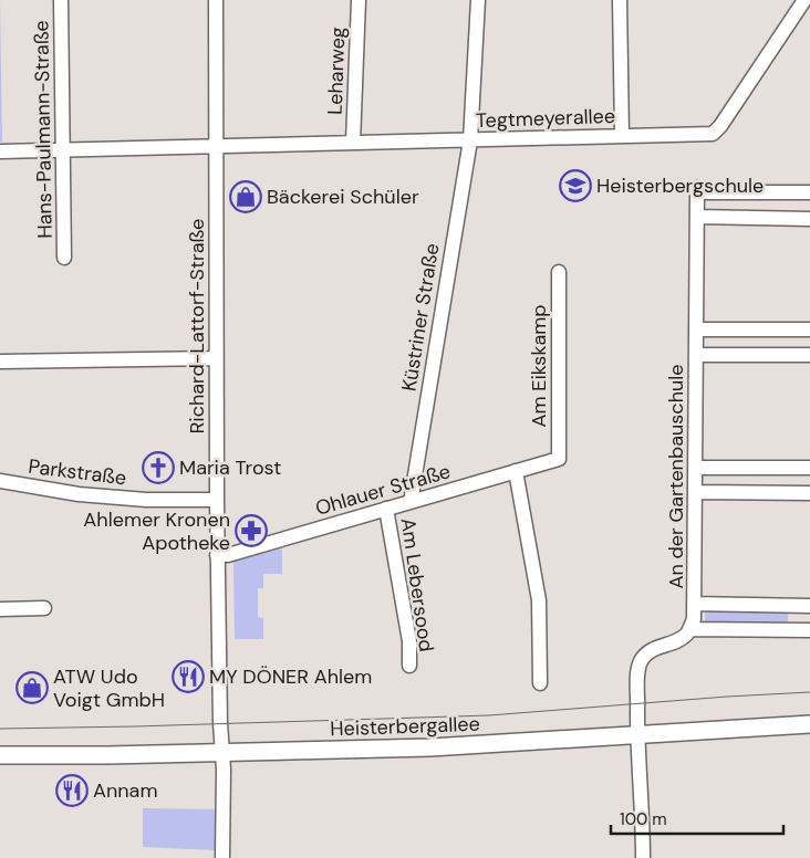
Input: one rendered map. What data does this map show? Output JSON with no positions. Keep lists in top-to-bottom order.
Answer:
{
  "streets": {
    "main road": ["Heisterbergallee"],
    "street": [
      "Leharweg",
      "Tegtmeyerallee",
      "Hans-Paulmann-Straße",
      "Küstriner Straße",
      "Richard-Lattorf-Straße",
      "Am Eikskamp",
      "Parkstraße",
      "An der Gartenbauschule",
      "Ohlauer Straße",
      "Am Lebersood"
    ]
  },
  "crossings": [
    ["Leharweg", "Tegtmeyerallee"],
    ["Tegtmeyerallee", "Hans-Paulmann-Straße"],
    ["Tegtmeyerallee", "Küstriner Straße"],
    ["Tegtmeyerallee", "Richard-Lattorf-Straße"],
    ["Küstriner Straße", "Ohlauer Straße"],
    ["Richard-Lattorf-Straße", "Parkstraße"],
    ["Richard-Lattorf-Straße", "Ohlauer Straße"],
    ["Richard-Lattorf-Straße", "Heisterbergallee"],
    ["Am Eikskamp", "Ohlauer Straße"],
    ["Ohlauer Straße", "Am Lebersood"]
  ],
  "places": {
    "school or university": ["Heisterbergschule"],
    "shop": ["Bäckerei Schüler", "ATW Udo Voigt GmbH"],
    "church": ["Maria Trost"],
    "pharmacy": ["Ahlemer Kronen Apotheke"],
    "restaurant": ["MY DÖNER Ahlem", "Annam"]
  },
  "scale_bar": "100 m"
}
